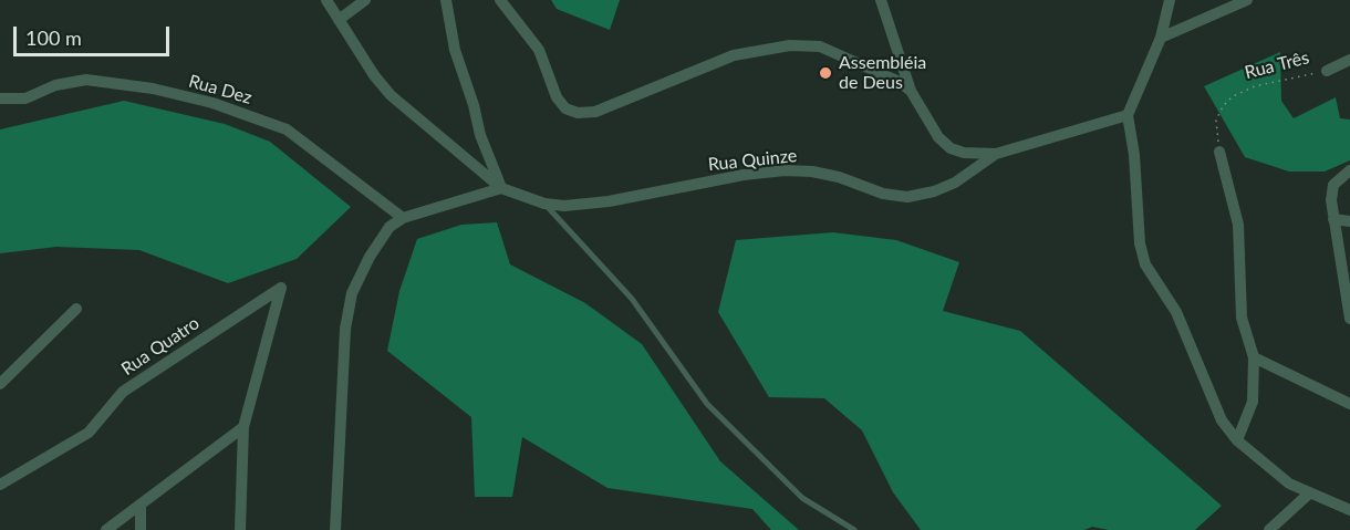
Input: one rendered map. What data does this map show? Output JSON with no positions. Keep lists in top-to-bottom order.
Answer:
{
  "streets": {
    "street": [
      "Rua Três",
      "Rua Dez",
      "Rua Quinze",
      "Rua Quatro"
    ]
  },
  "places": ["Assembléia de Deus"],
  "scale_bar": "100 m"
}
